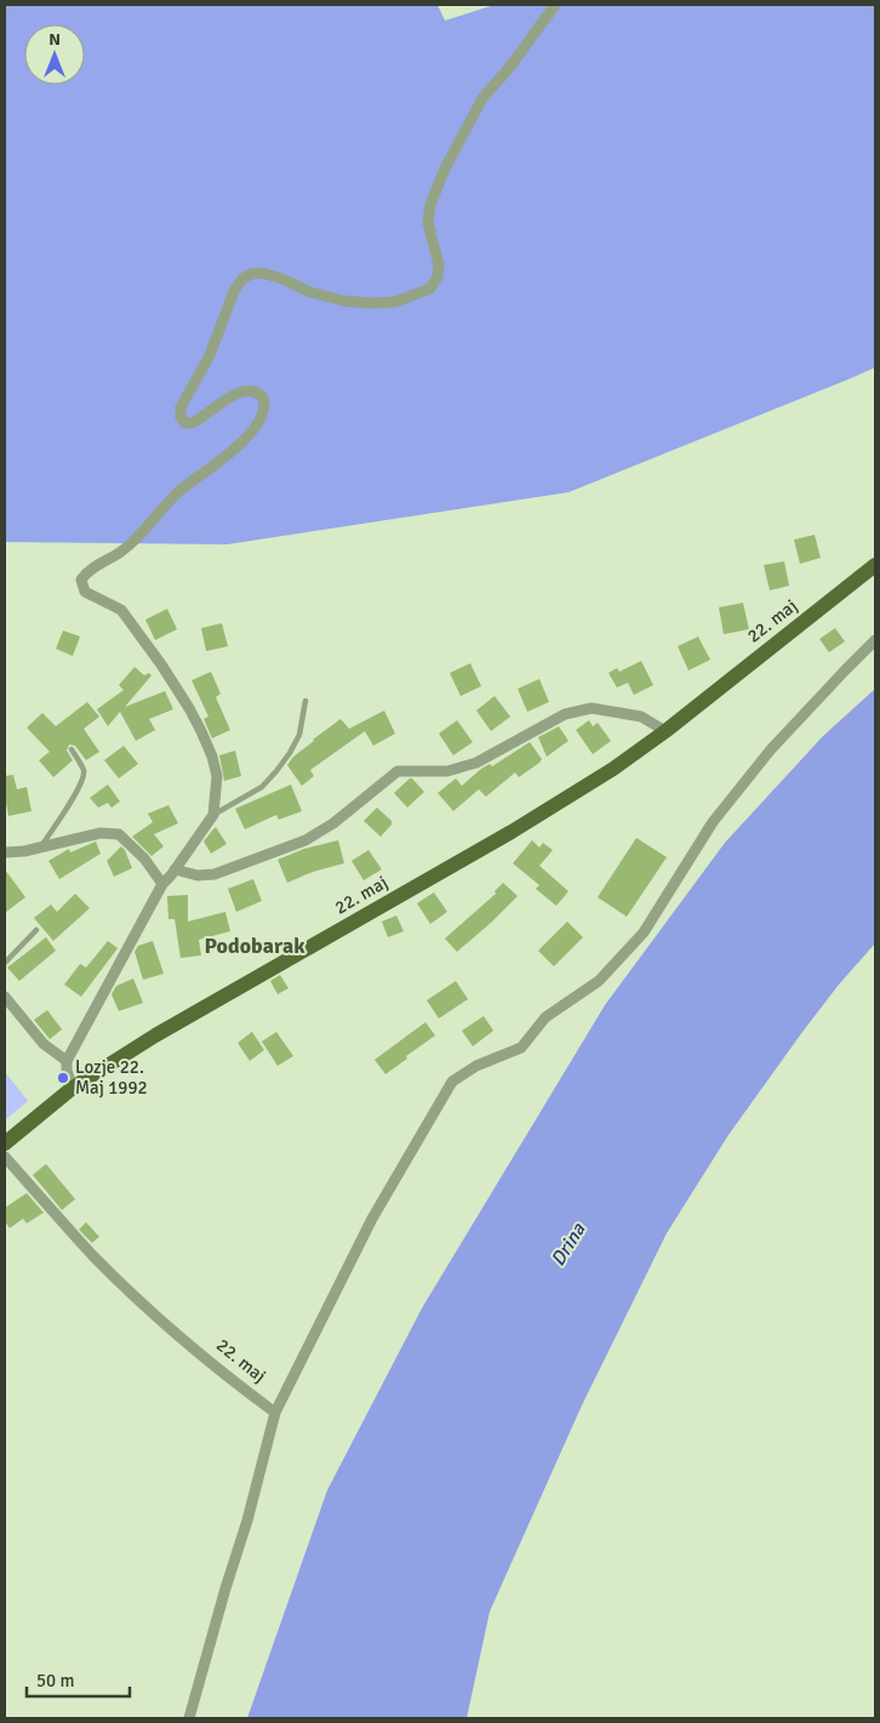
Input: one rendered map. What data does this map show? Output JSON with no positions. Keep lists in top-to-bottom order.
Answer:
{
  "streets": {
    "main road": ["22. maj"]
  },
  "districts": ["Podobarak"],
  "water": ["Drina"],
  "places": ["Lozje 22. Maj 1992"],
  "scale_bar": "50 m",
  "north": "top"
}
